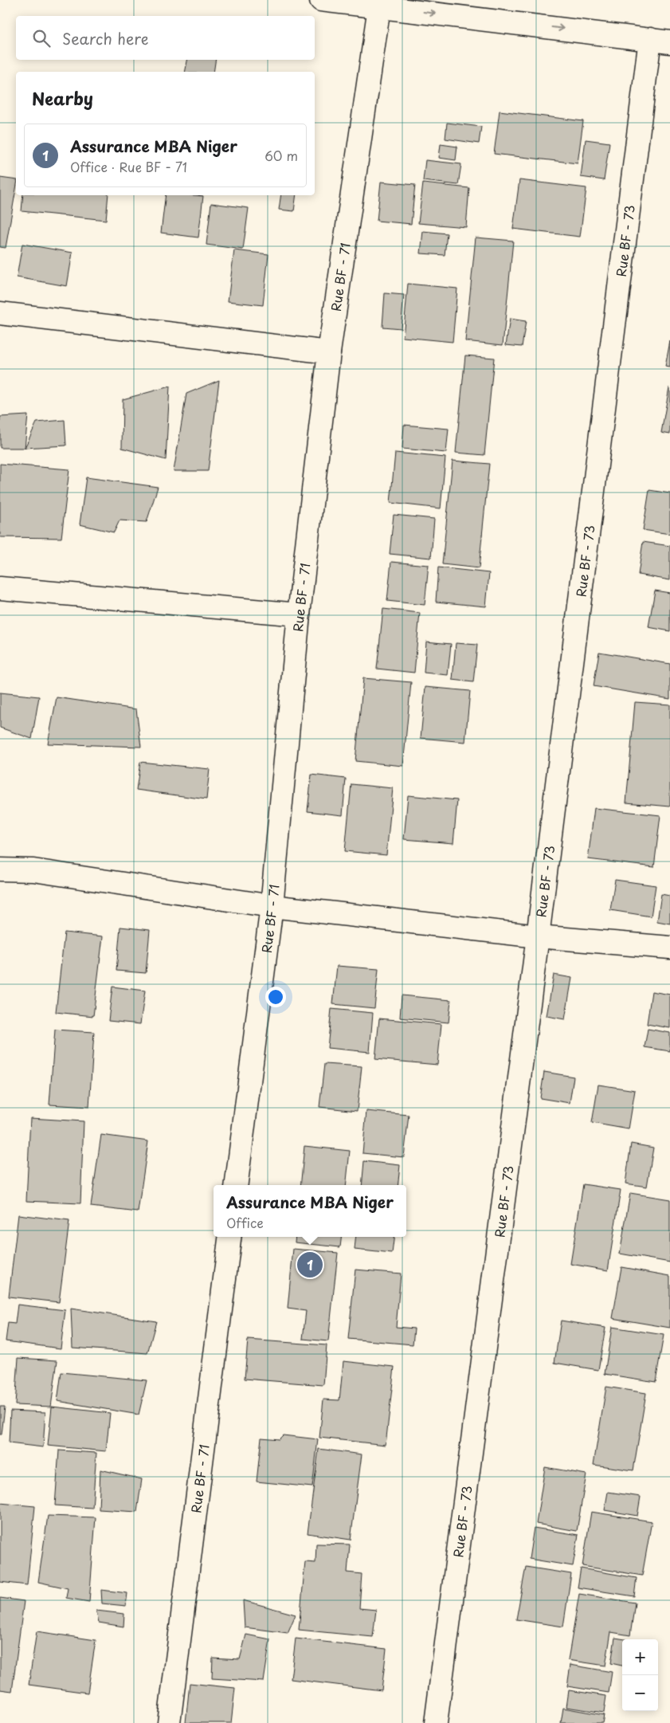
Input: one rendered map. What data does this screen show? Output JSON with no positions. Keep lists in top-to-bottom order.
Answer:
{
  "streets": {
    "street": ["Rue BF - 73", "Rue BF - 71"]
  },
  "page": {
    "search": "Search here",
    "heading": "Nearby",
    "list": [
      {
        "mark": "1",
        "name": "Assurance MBA Niger",
        "note": "Office · Rue BF - 71",
        "value": "60 m"
      }
    ],
    "popup": ["Assurance MBA Niger", "Office"],
    "pins": "1",
    "map_buttons": ["+", "−"]
  }
}
